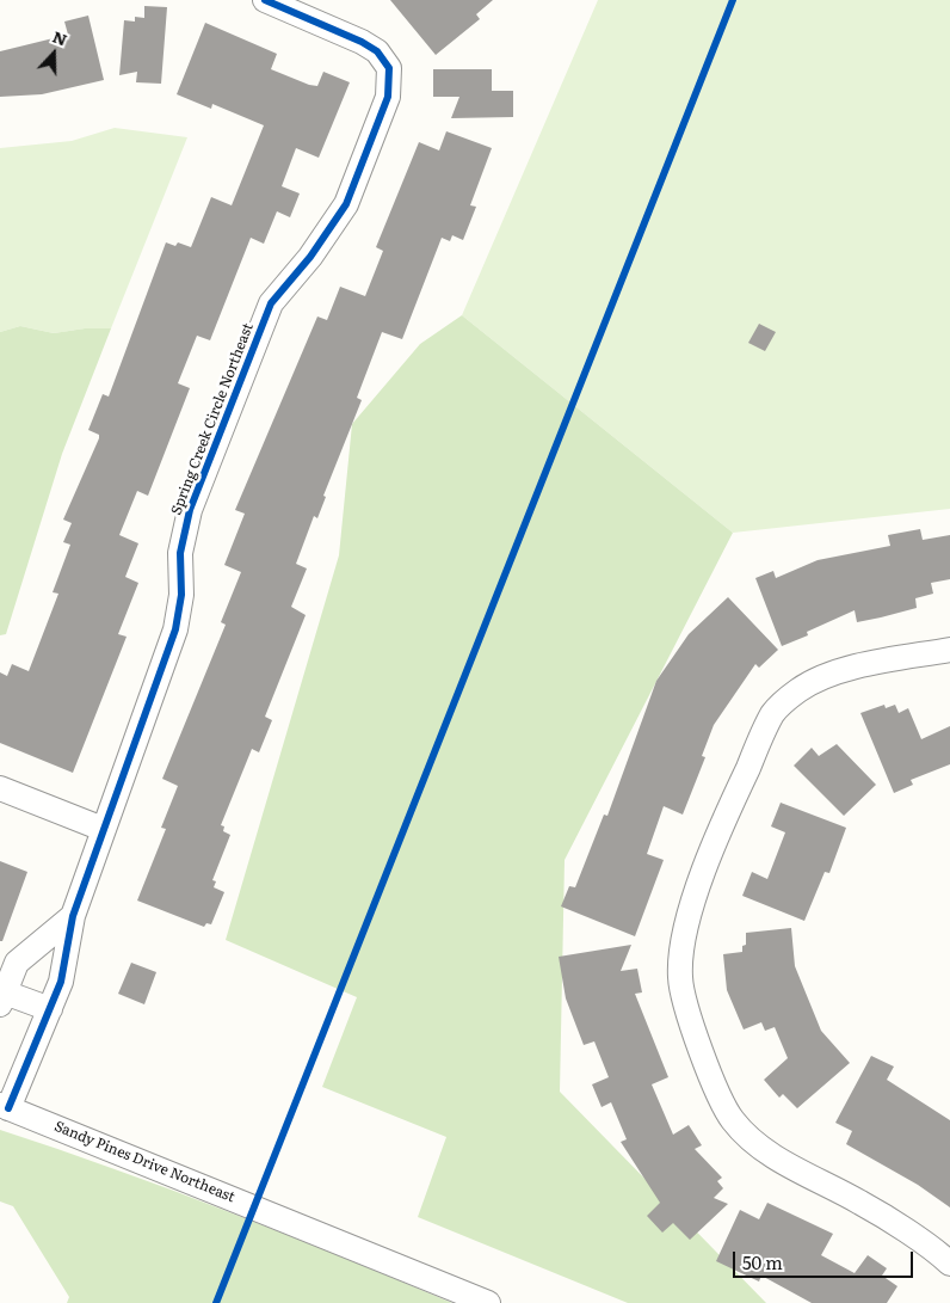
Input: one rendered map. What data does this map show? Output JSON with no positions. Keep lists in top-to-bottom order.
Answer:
{
  "streets": {
    "street": ["Spring Creek Circle Northeast", "Sandy Pines Drive Northeast"]
  },
  "crossings": [
    ["Spring Creek Circle Northeast", "Sandy Pines Drive Northeast"]
  ],
  "scale_bar": "50 m",
  "north": "top"
}
